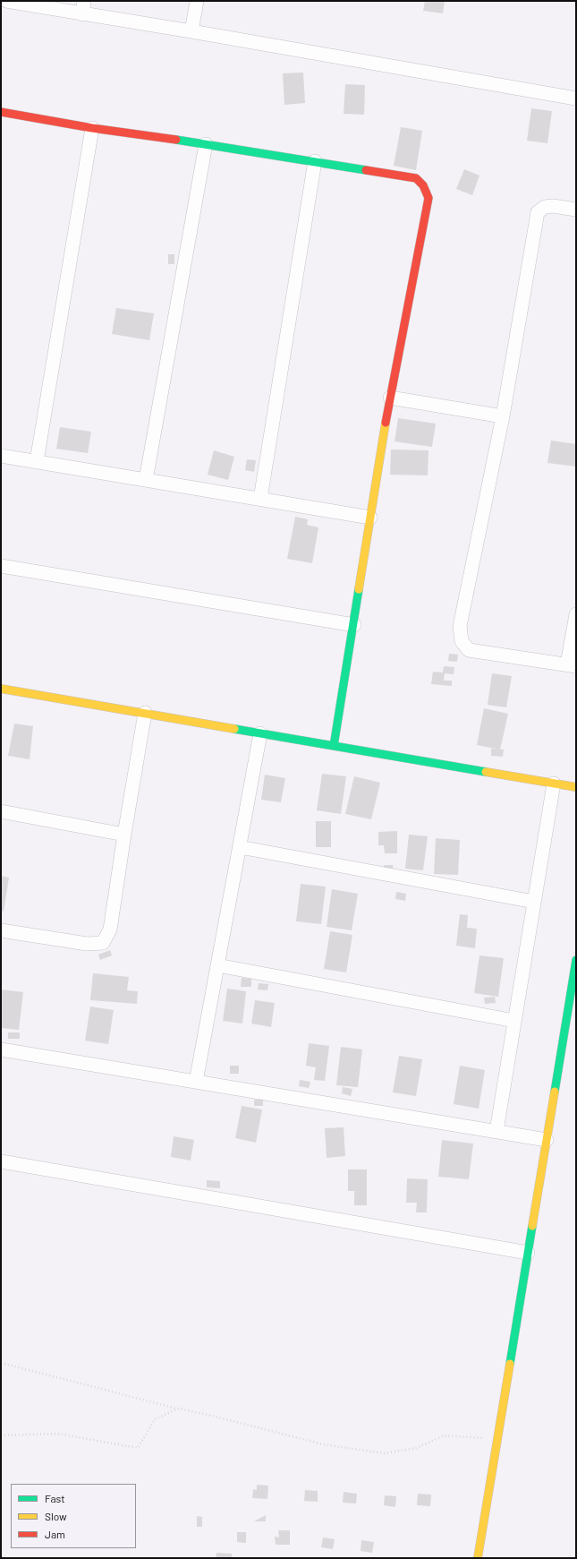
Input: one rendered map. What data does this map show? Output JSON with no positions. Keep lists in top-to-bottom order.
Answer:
{
  "legend": ["Fast", "Slow", "Jam"]
}
